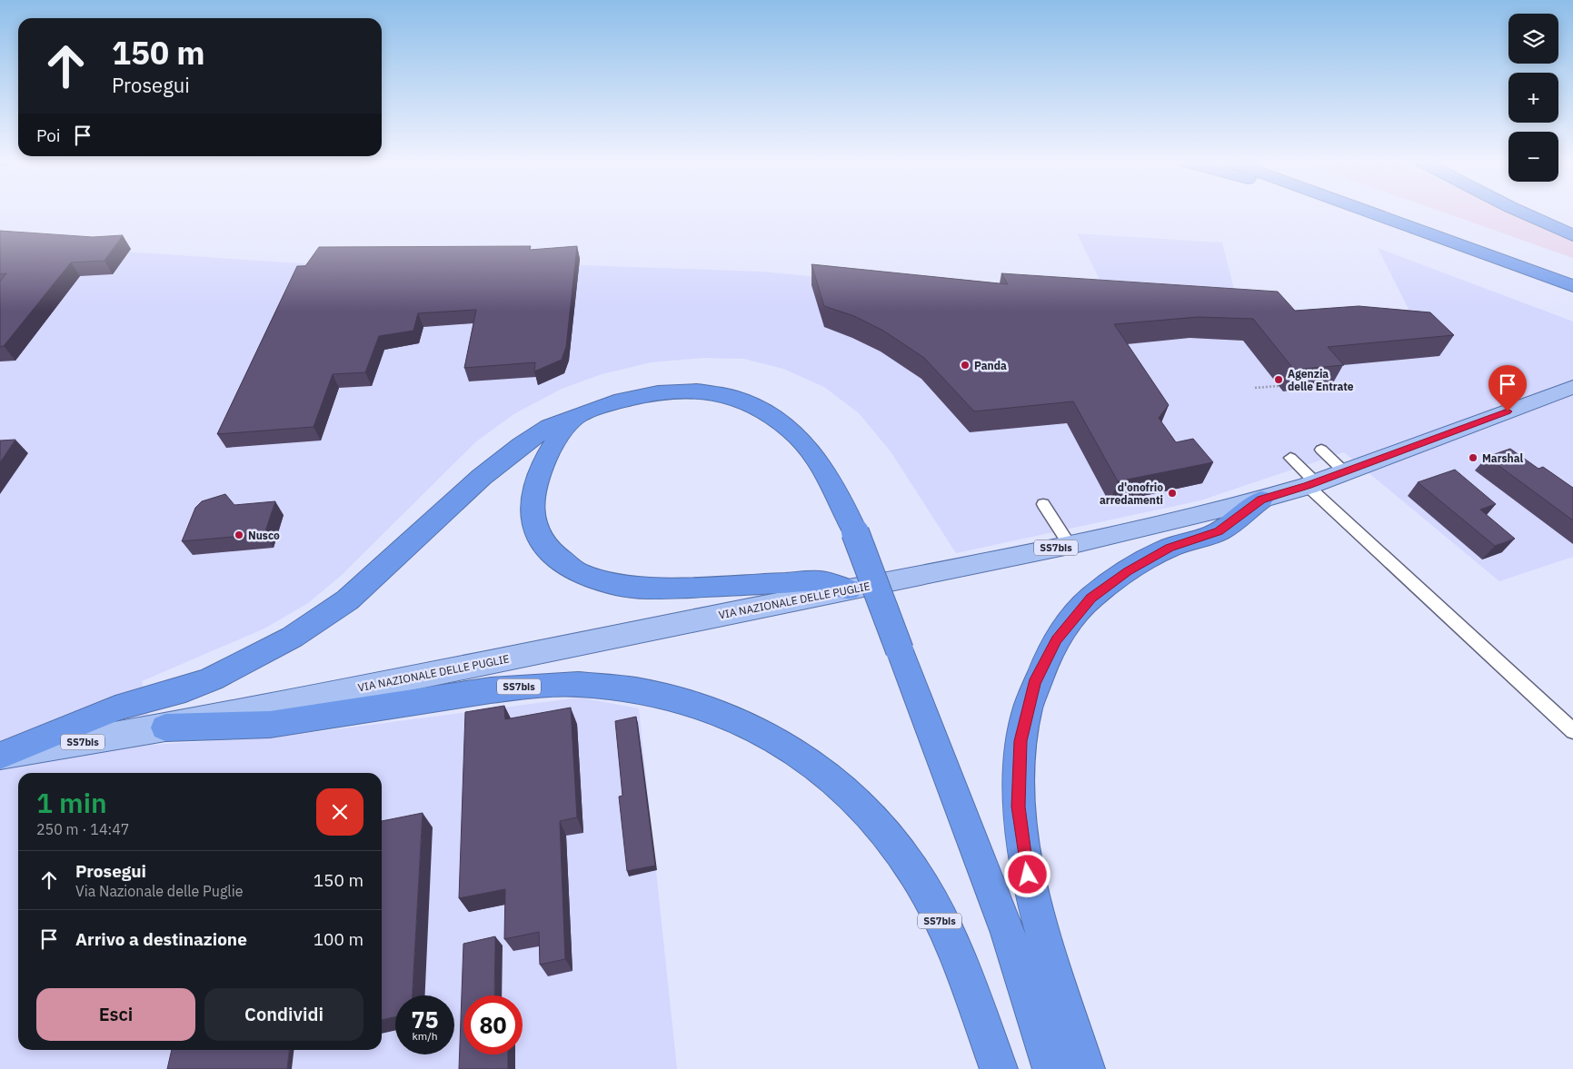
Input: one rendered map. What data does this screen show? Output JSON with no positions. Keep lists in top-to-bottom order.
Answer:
{
  "streets": {
    "highway": ["SS7bis"],
    "main road": ["VIA NAZIONALE DELLE PUGLIE"]
  },
  "crossings": [
    ["SS7bis", "VIA NAZIONALE DELLE PUGLIE"]
  ],
  "places": [
    "Panda",
    "Agenzia delle Entrate",
    "Marshal",
    "d'onofrio arredamenti",
    "Nusco"
  ],
  "page": {
    "map_buttons": ["+", "−"],
    "turn": ["150 m", "Prosegui"],
    "then": "Poi",
    "heading": ["1 min", "250 m · 14:47"],
    "list": [
      {
        "name": "Prosegui",
        "note": "Via Nazionale delle Puglie",
        "value": "150 m"
      },
      {
        "name": "Arrivo a destinazione",
        "value": "100 m"
      }
    ],
    "buttons": ["Esci", "Condividi"],
    "speed": "75 km/h",
    "limit": "80"
  }
}
